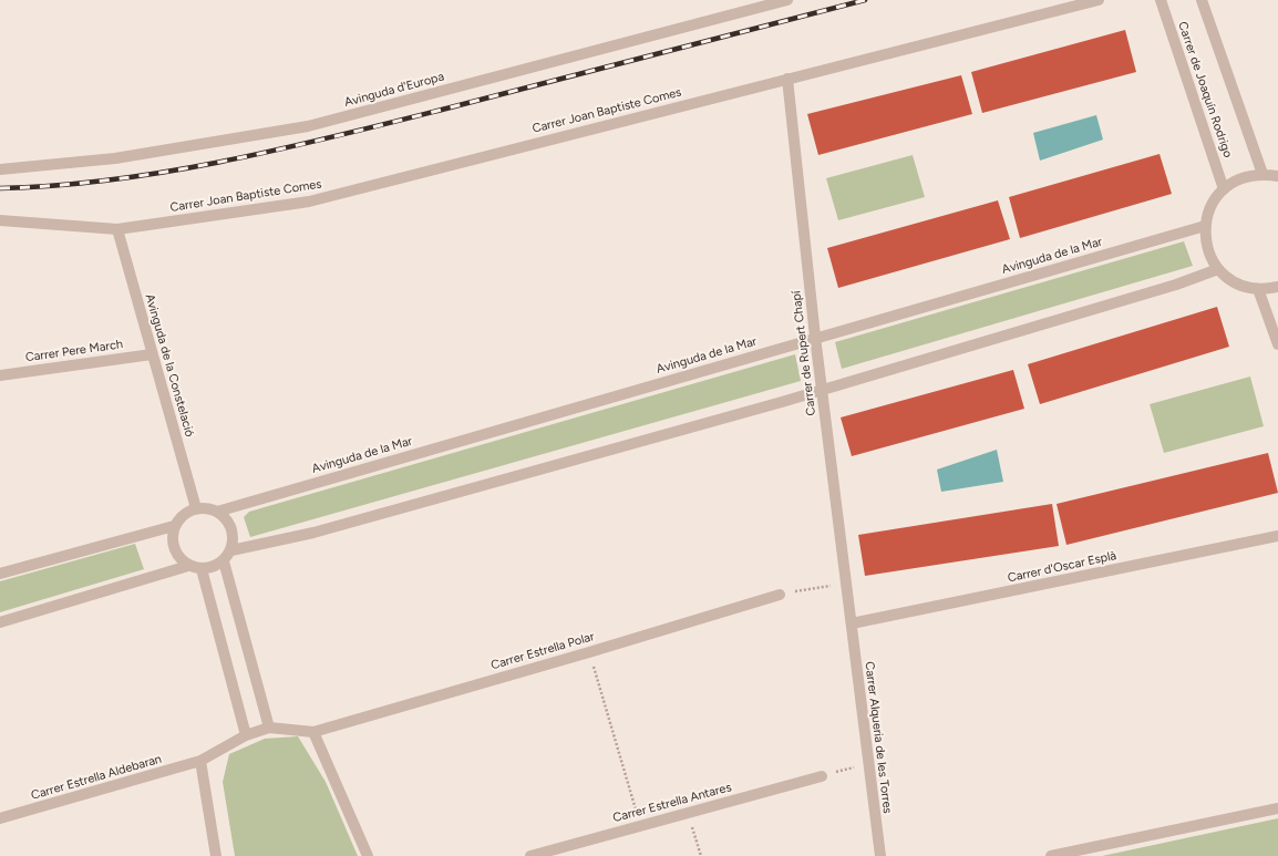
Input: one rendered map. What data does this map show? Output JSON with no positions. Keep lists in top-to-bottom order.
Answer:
{
  "streets": {
    "street": [
      "Avinguda d'Europa",
      "Carrer de Joaquín Rodrigo",
      "Carrer Joan Baptiste Comes",
      "Avinguda de la Mar",
      "Carrer Pere March",
      "Carrer de Rupert Chapí",
      "Avinguda de la Constelació",
      "Carrer d'Oscar Esplà",
      "Carrer Estrella Polar",
      "Carrer Alqueria de les Torres",
      "Carrer Estrella Aldebaran",
      "Carrer Estrella Antares"
    ]
  },
  "crossings": [
    ["Carrer Joan Baptiste Comes", "Carrer de Rupert Chapí"],
    ["Carrer Joan Baptiste Comes", "Avinguda de la Constelació"],
    ["Avinguda de la Mar", "Carrer de Rupert Chapí"],
    ["Avinguda de la Mar", "Avinguda de la Constelació"],
    ["Carrer Pere March", "Avinguda de la Constelació"],
    ["Carrer de Rupert Chapí", "Carrer d'Oscar Esplà"],
    ["Carrer de Rupert Chapí", "Carrer Alqueria de les Torres"],
    ["Carrer d'Oscar Esplà", "Carrer Alqueria de les Torres"],
    ["Carrer Estrella Polar", "Carrer Estrella Aldebaran"]
  ]
}
